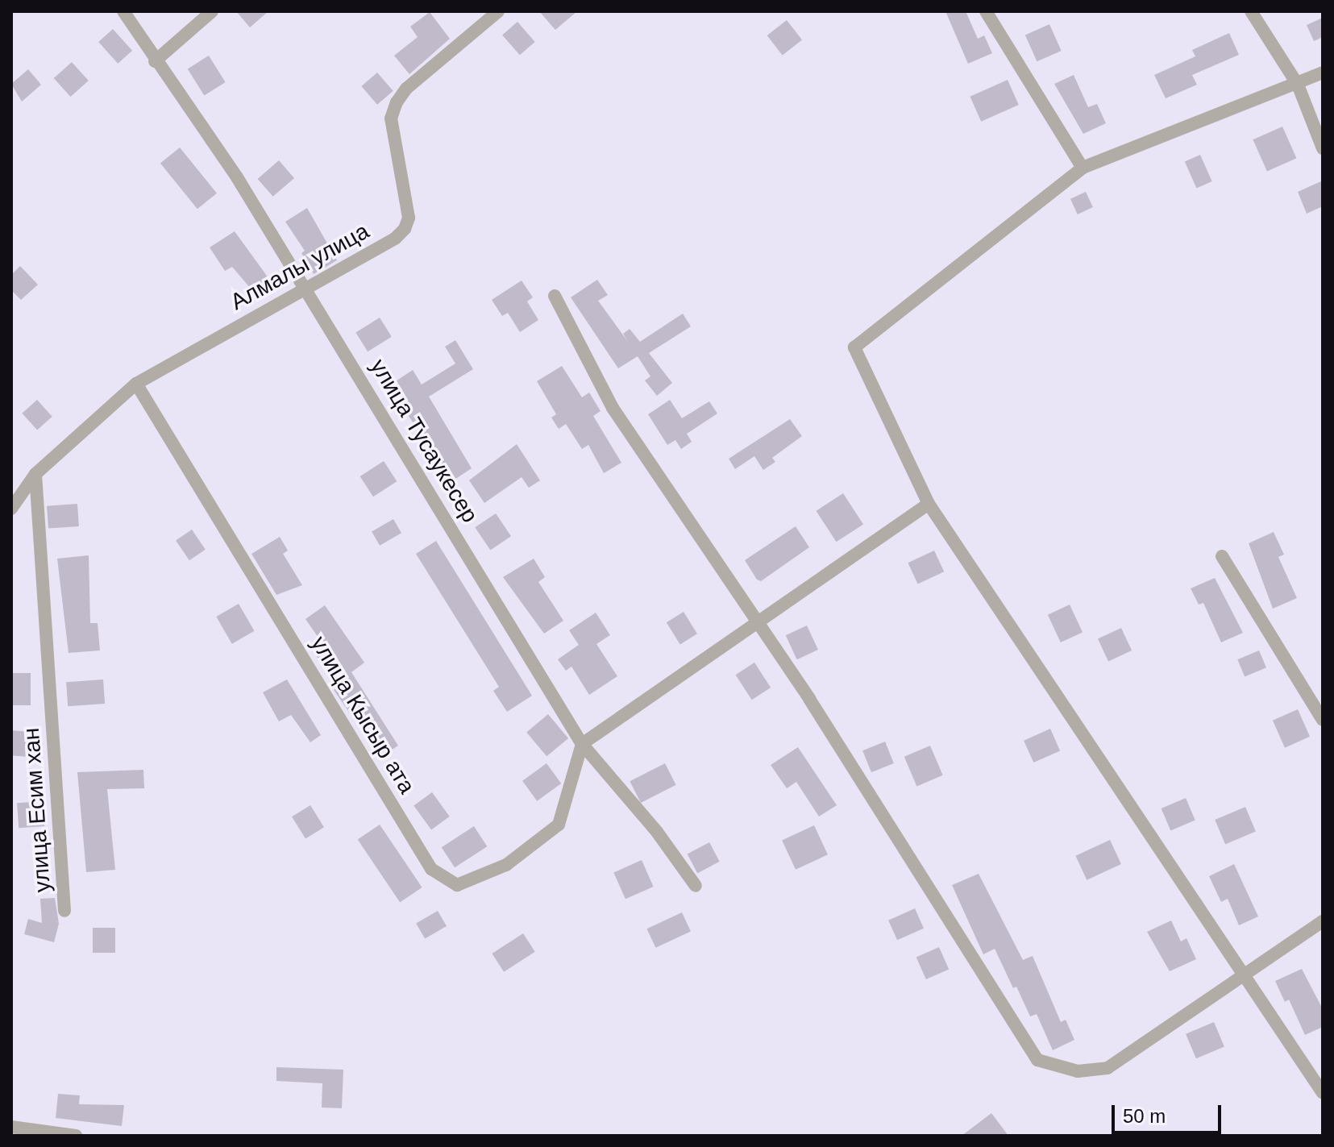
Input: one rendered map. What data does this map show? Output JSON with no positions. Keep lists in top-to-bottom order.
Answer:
{
  "streets": {
    "street": [
      "Алмалы улица",
      "улица Тусаукесер",
      "улица Кысыр ата",
      "улица Есим хан"
    ]
  },
  "crossings": [
    ["Алмалы улица", "улица Тусаукесер"],
    ["Алмалы улица", "улица Кысыр ата"],
    ["Алмалы улица", "улица Есим хан"],
    ["улица Тусаукесер", "улица Кысыр ата"]
  ],
  "scale_bar": "50 m"
}
